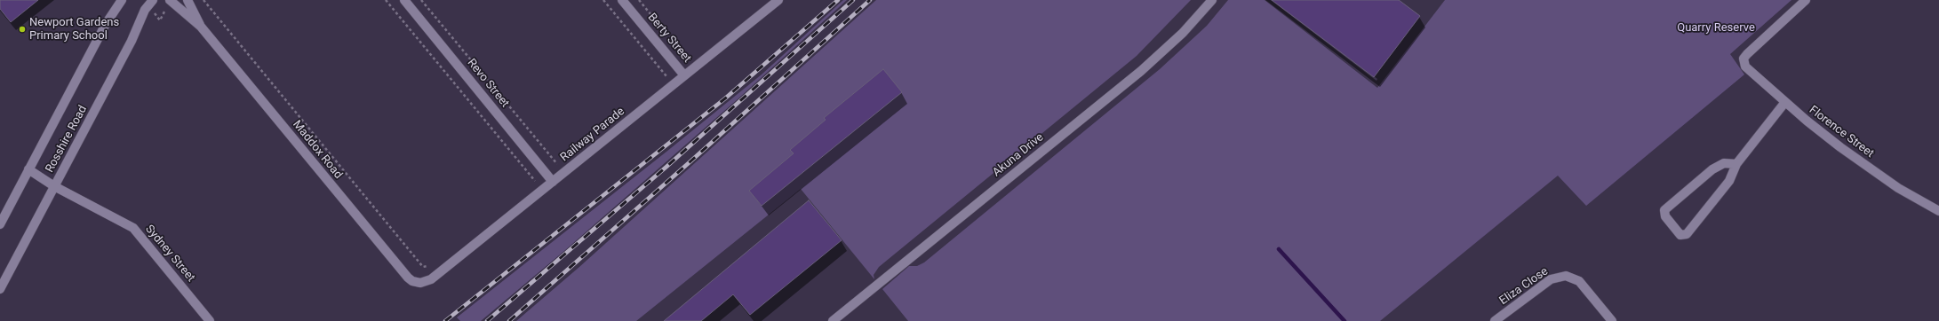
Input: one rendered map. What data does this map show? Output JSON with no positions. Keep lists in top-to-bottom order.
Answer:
{
  "streets": {
    "street": [
      "Berty Street",
      "Revo Street",
      "Florence Street",
      "Railway Parade",
      "Rosshire Road",
      "Maddox Road",
      "Akuna Drive",
      "Sydney Street",
      "Eliza Close"
    ]
  },
  "crossings": [
    ["Berty Street", "Railway Parade"],
    ["Revo Street", "Railway Parade"],
    ["Railway Parade", "Maddox Road"],
    ["Rosshire Road", "Sydney Street"]
  ],
  "parks": ["Quarry Reserve"],
  "places": ["Newport Gardens Primary School"]
}
